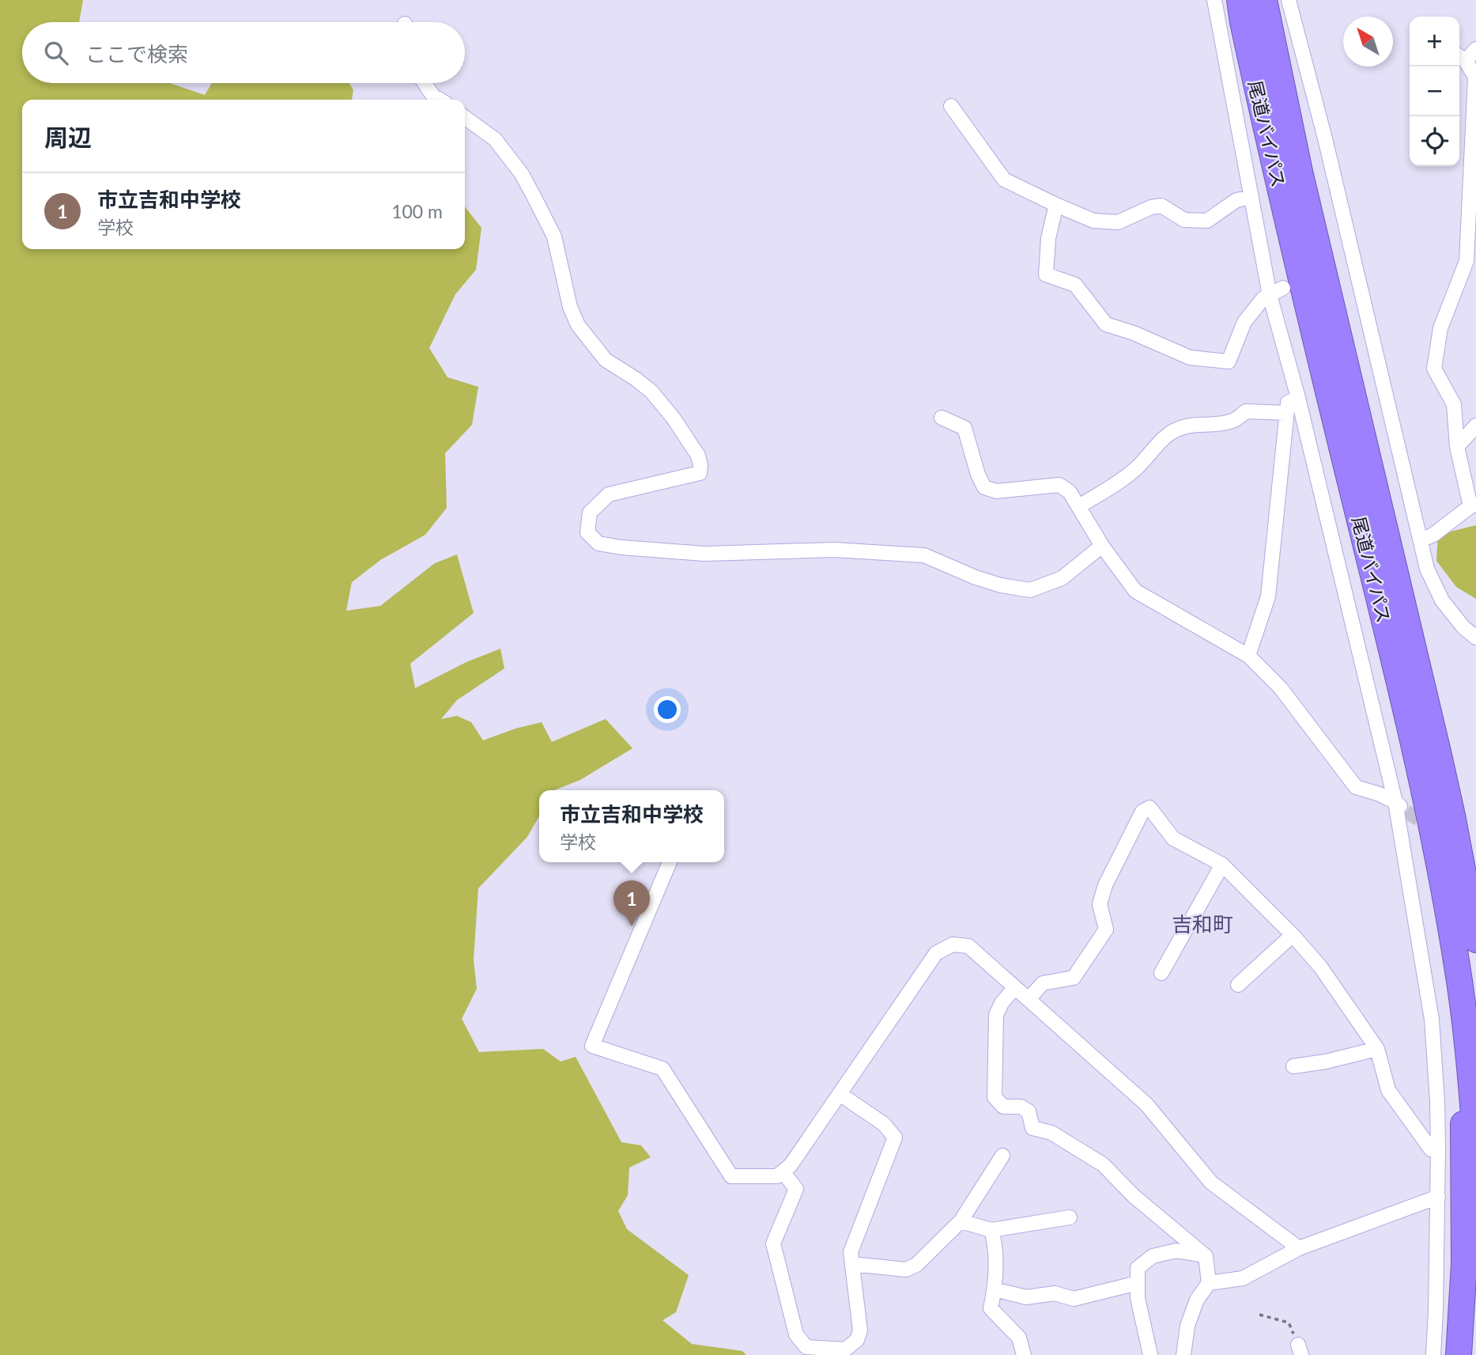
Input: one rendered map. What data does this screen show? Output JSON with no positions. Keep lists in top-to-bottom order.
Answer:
{
  "streets": {
    "highway": ["尾道バイパス"]
  },
  "districts": ["吉和町"],
  "north": "top left",
  "page": {
    "map_buttons": ["+", "−"],
    "search": "ここで検索",
    "heading": "周辺",
    "list": [
      {
        "mark": "1",
        "name": "市立吉和中学校",
        "note": "学校",
        "value": "100 m"
      }
    ],
    "popup": ["市立吉和中学校", "学校"],
    "pins": "1"
  }
}
